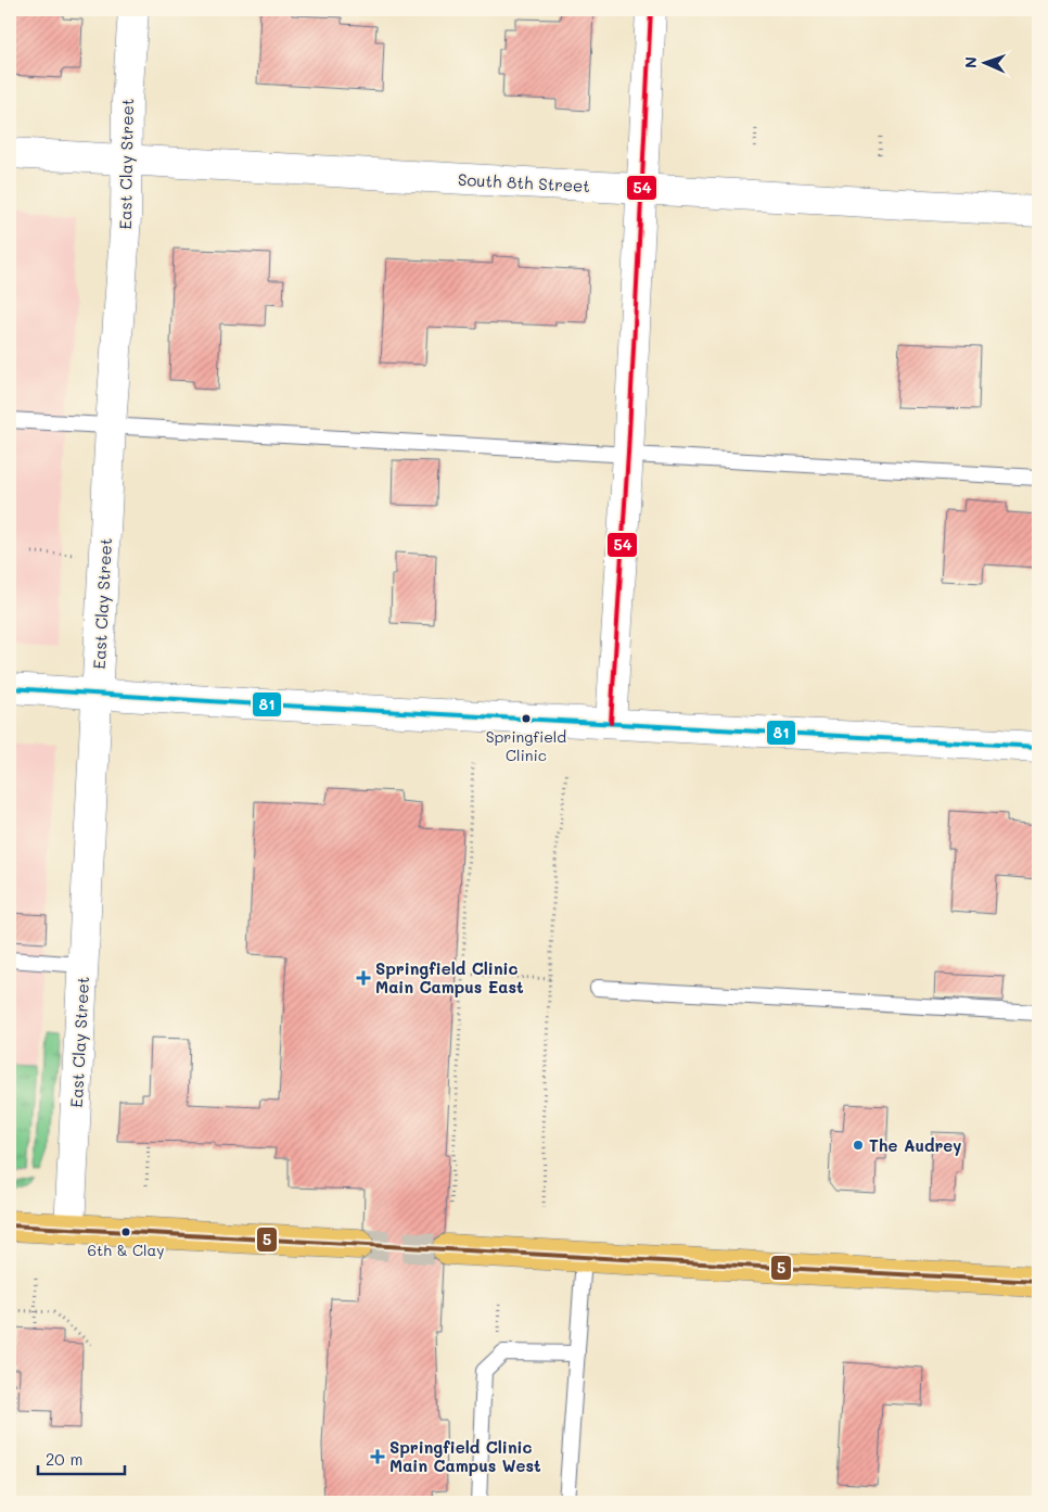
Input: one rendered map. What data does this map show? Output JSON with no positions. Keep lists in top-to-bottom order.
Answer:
{
  "streets": {
    "street": ["East Clay Street", "South 8th Street"]
  },
  "crossings": [
    ["East Clay Street", "South 8th Street"]
  ],
  "places": {
    "other": ["Springfield Clinic", "The Audrey", "6th & Clay"],
    "health": ["Springfield Clinic Main Campus East", "Springfield Clinic Main Campus West"]
  },
  "lines": ["transit line 54", "transit line 81", "transit line 5"],
  "scale_bar": "20 m",
  "north": "left"
}
